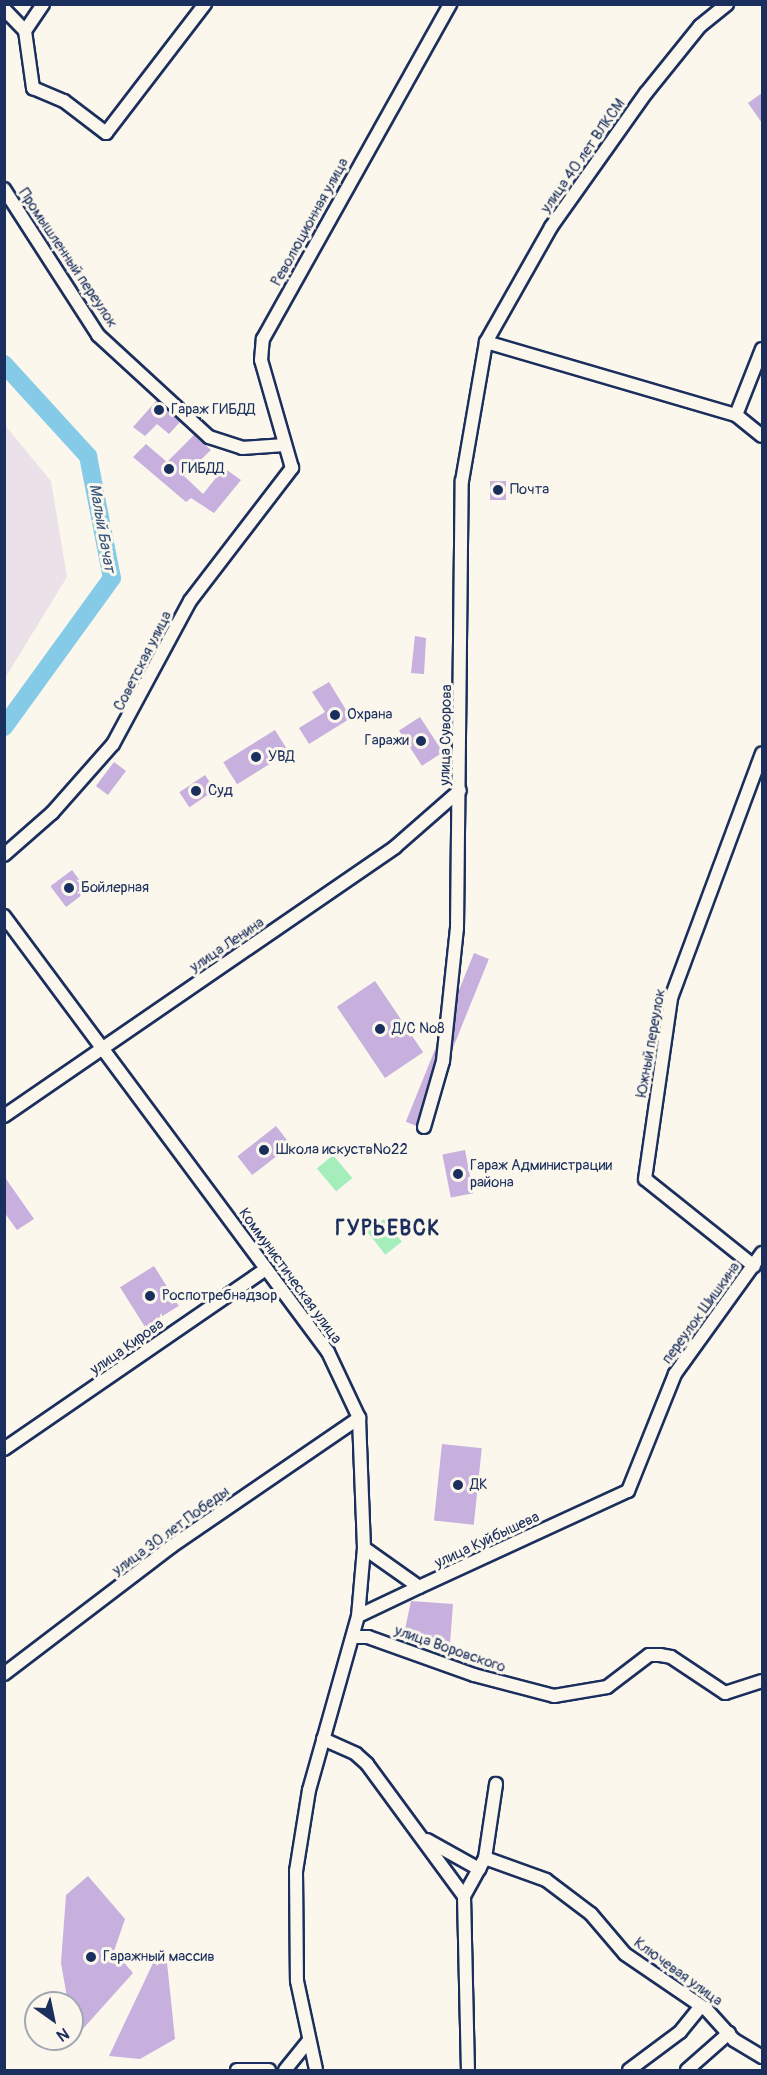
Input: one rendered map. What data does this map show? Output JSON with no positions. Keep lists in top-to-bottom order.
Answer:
{
  "streets": {
    "street": [
      "улица 40 лет ВЛКСМ",
      "Революционная улица",
      "Промышленный переулок",
      "Советская улица",
      "улица Суворова",
      "улица Ленина",
      "Южный переулок",
      "Коммунистическая улица",
      "переулок Шишкина",
      "улица Кирова",
      "улица 30 лет Победы",
      "улица Куйбышева",
      "улица Воровского",
      "Ключевая улица"
    ]
  },
  "crossings": [
    ["улица 40 лет ВЛКСМ", "улица Суворова"],
    ["Революционная улица", "Промышленный переулок"],
    ["Революционная улица", "Советская улица"],
    ["улица Суворова", "улица Ленина"],
    ["улица Ленина", "Коммунистическая улица"],
    ["Южный переулок", "переулок Шишкина"],
    ["Коммунистическая улица", "улица Кирова"],
    ["Коммунистическая улица", "улица 30 лет Победы"],
    ["Коммунистическая улица", "улица Куйбышева"],
    ["Коммунистическая улица", "улица Воровского"],
    ["переулок Шишкина", "улица Куйбышева"]
  ],
  "districts": ["ГУРЬЕВСК"],
  "water": ["Малый Бачат"],
  "places": [
    "Гараж ГИБДД",
    "ГИБДД",
    "Почта",
    "Охрана",
    "Гаражи",
    "УВД",
    "Суд",
    "Бойлерная",
    "Д/С №8",
    "Школа искуств№22",
    "Гараж Администрации района",
    "Роспотребнадзор",
    "ДК",
    "Гаражный массив"
  ],
  "north": "bottom right"
}
